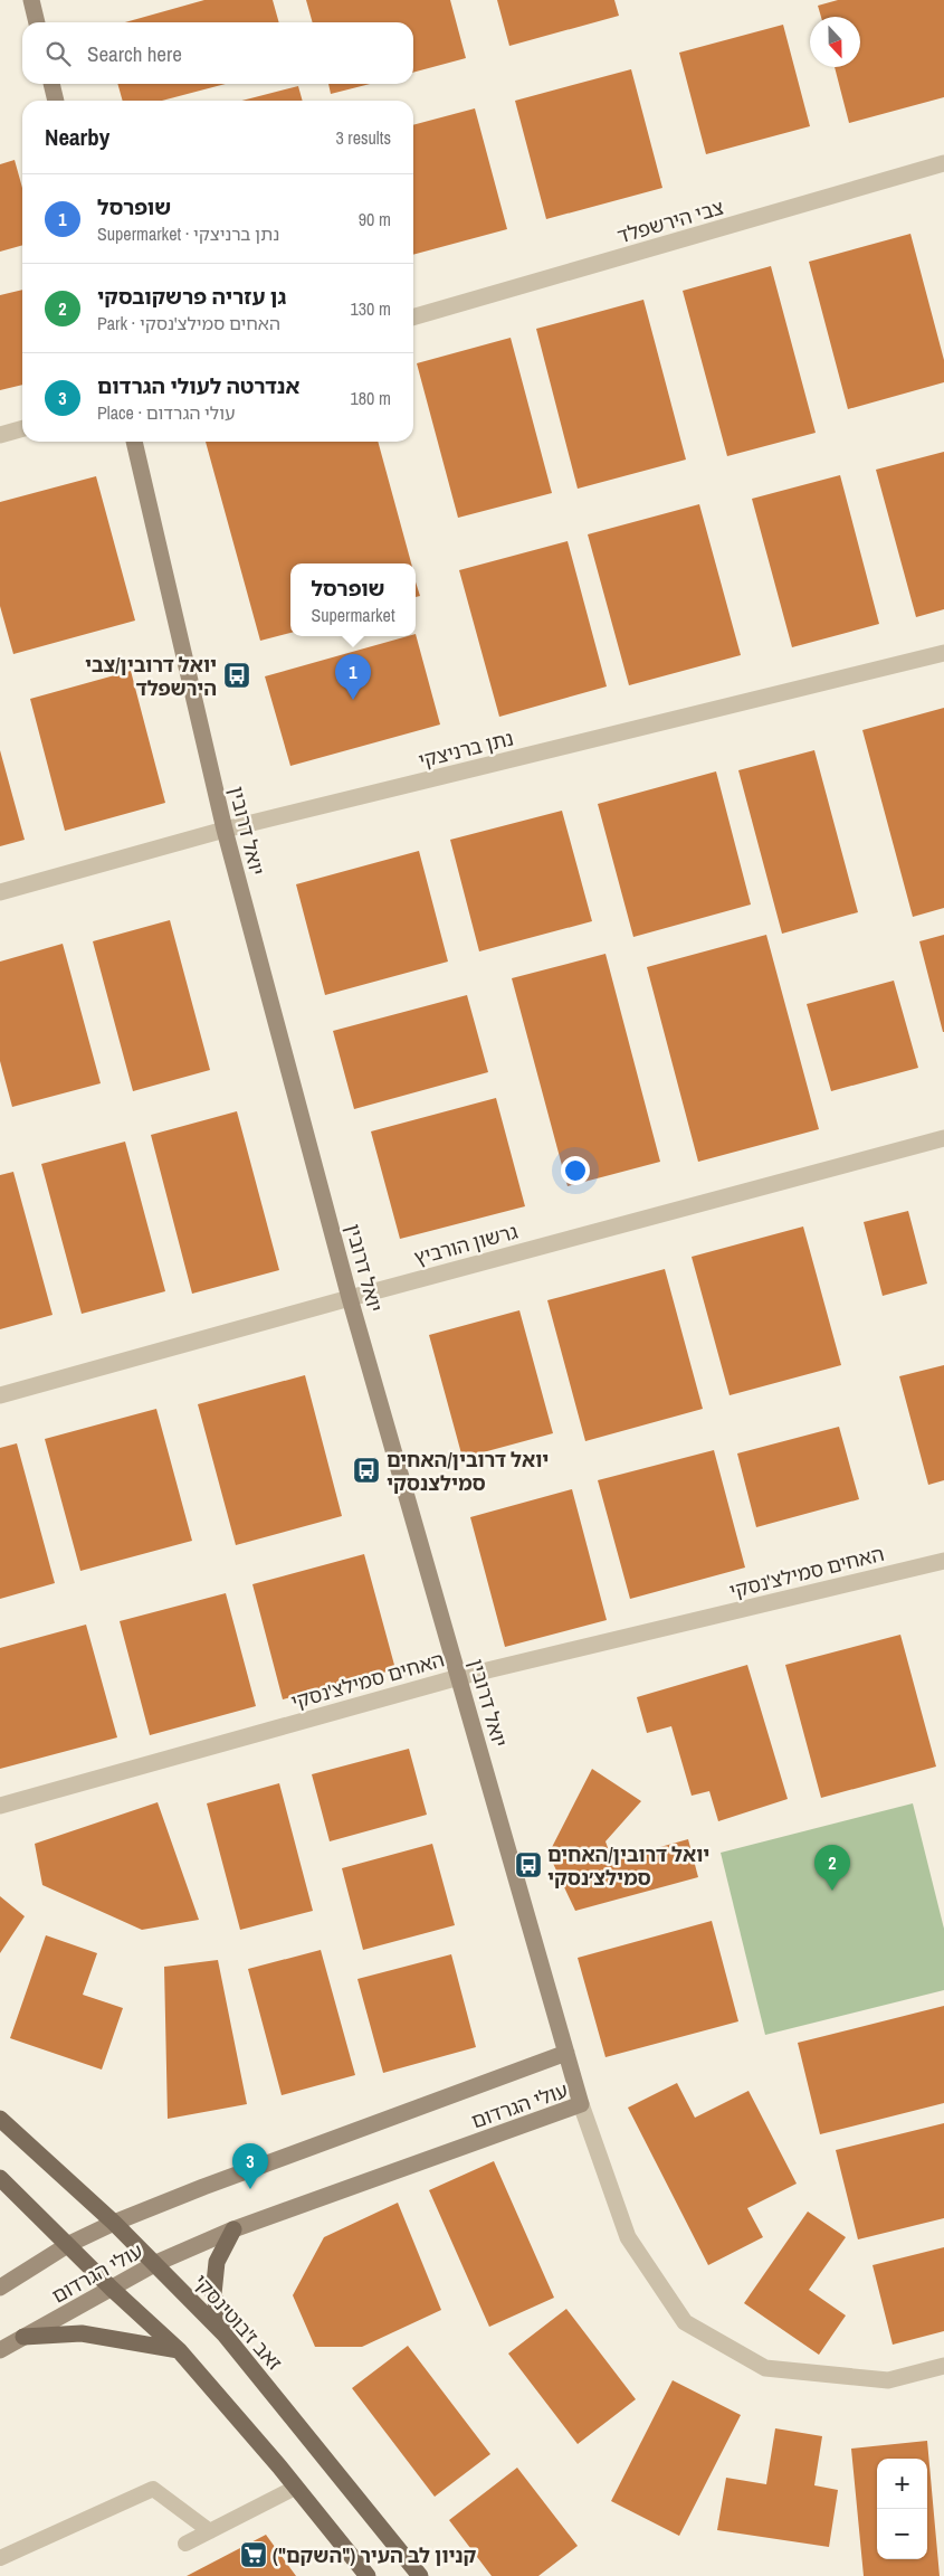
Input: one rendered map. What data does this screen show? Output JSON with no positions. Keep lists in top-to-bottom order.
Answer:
{
  "streets": {
    "main road": ["זאב ז'בוטינסקי"],
    "street": [
      "צבי הירשפלד",
      "נתן ברניצקי",
      "יואל דרובין",
      "גרשון הורביץ",
      "האחים סמילצ'נסקי",
      "עולי הגרדום"
    ]
  },
  "crossings": [
    ["נתן ברניצקי", "יואל דרובין"],
    ["יואל דרובין", "גרשון הורביץ"],
    ["יואל דרובין", "האחים סמילצ'נסקי"],
    ["יואל דרובין", "עולי הגרדום"],
    ["עולי הגרדום", "זאב ז'בוטינסקי"]
  ],
  "places": {
    "bus stop": ["יואל דרובין/צבי הירשפלד", "יואל דרובין/האחים סמילצנסקי", "יואל דרובין/האחים סמילצ׳נסקי"],
    "supermarket": ["קניון לב העיר (\"השקם\")"]
  },
  "north": "bottom",
  "page": {
    "search": "Search here",
    "heading": ["Nearby", "3 results"],
    "list": [
      {
        "mark": "1",
        "name": "שופרסל",
        "note": "Supermarket · נתן ברניצקי",
        "value": "90 m"
      },
      {
        "mark": "2",
        "name": "גן עזריה פרשקובסקי",
        "note": "Park · האחים סמילצ'נסקי",
        "value": "130 m"
      },
      {
        "mark": "3",
        "name": "אנדרטה לעולי הגרדום",
        "note": "Place · עולי הגרדום",
        "value": "180 m"
      }
    ],
    "popup": ["שופרסל", "Supermarket"],
    "pins": ["1", "2", "3"],
    "map_buttons": ["+", "−"]
  }
}
